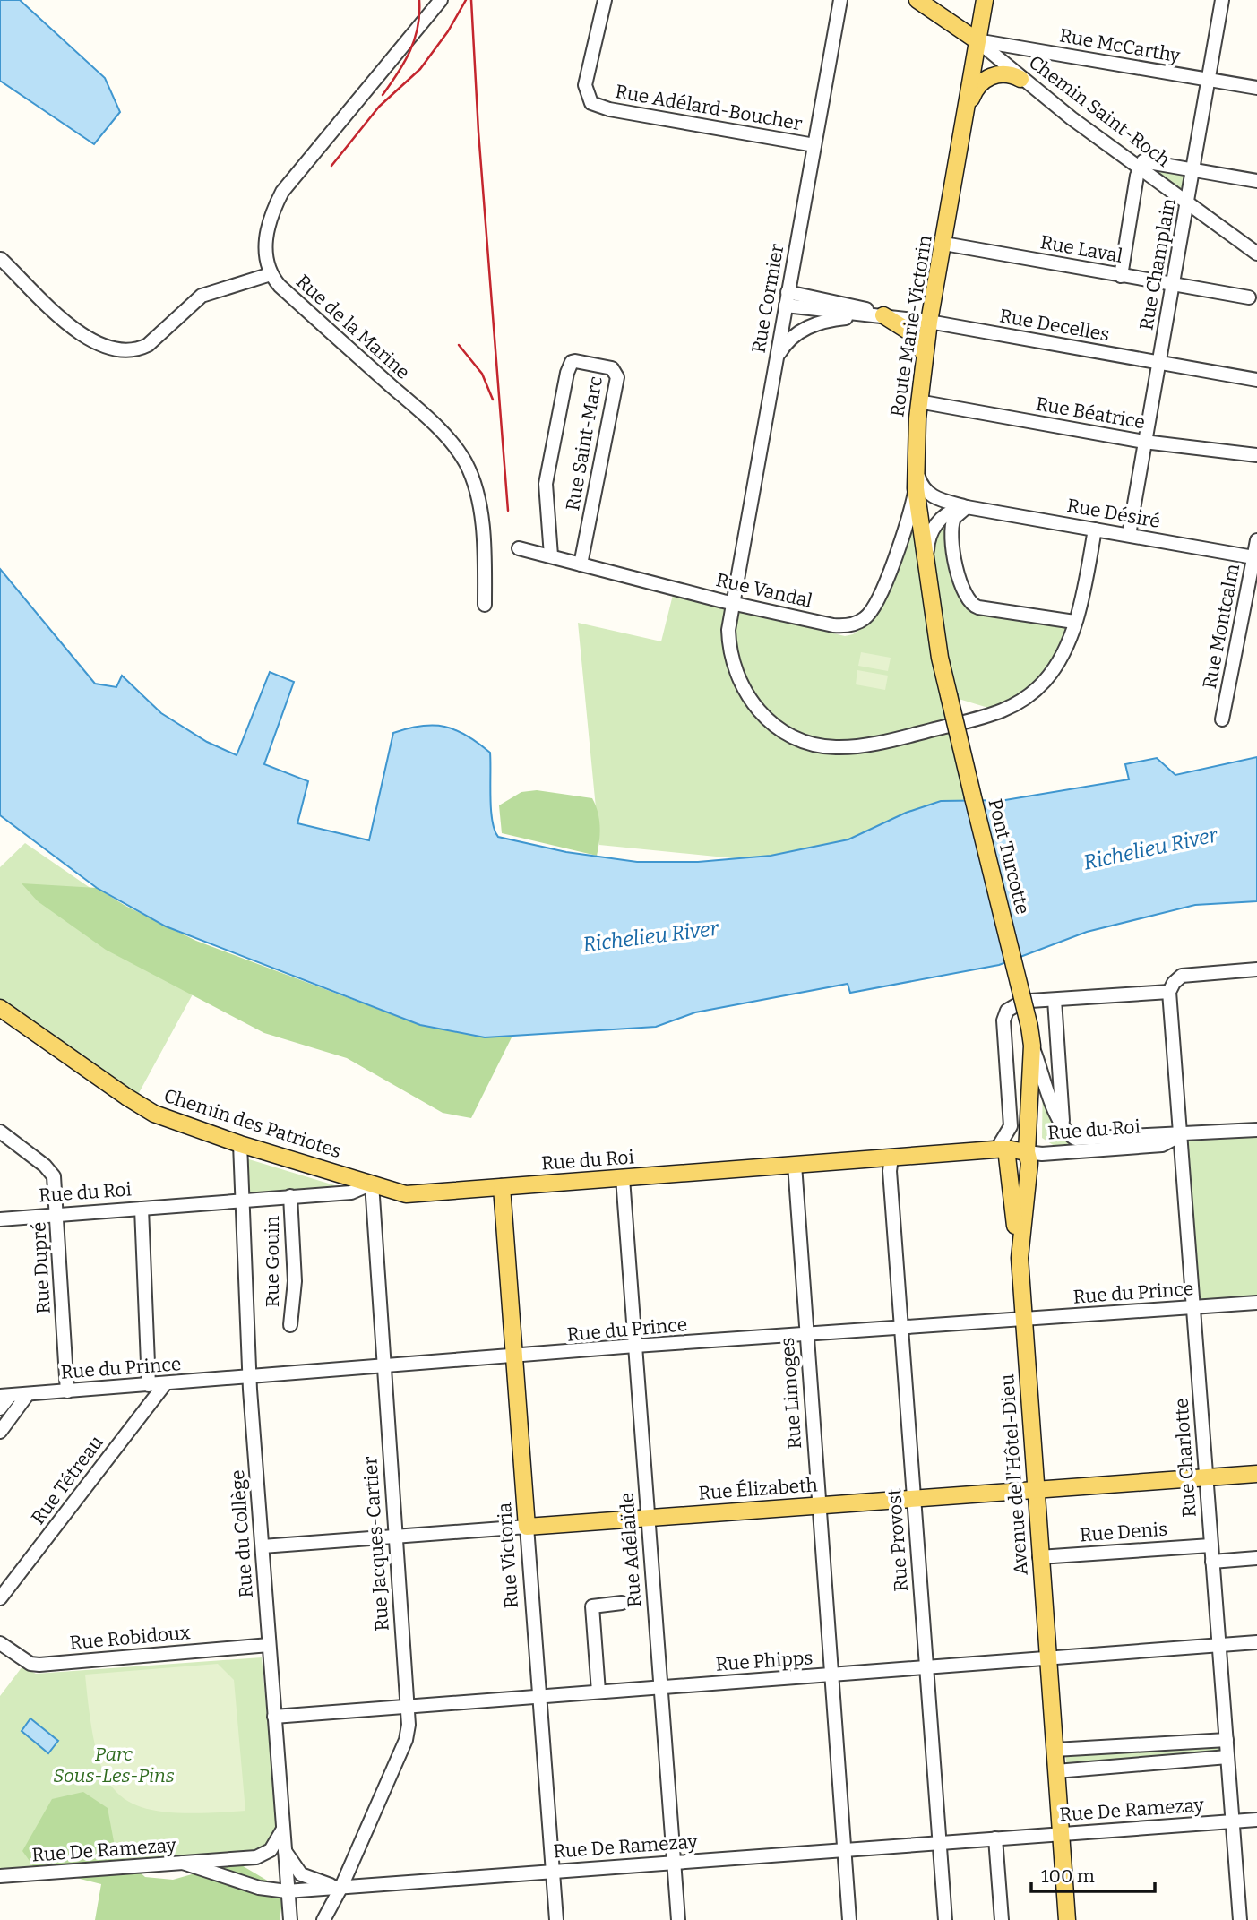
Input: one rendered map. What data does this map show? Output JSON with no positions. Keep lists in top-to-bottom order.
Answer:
{
  "streets": {
    "main road": [
      "Chemin Saint-Roch",
      "Route Marie-Victorin",
      "Pont Turcotte",
      "Chemin des Patriotes",
      "Rue du Roi",
      "Avenue de l'Hôtel-Dieu",
      "Rue Élizabeth",
      "Rue Victoria"
    ],
    "street": [
      "Rue McCarthy",
      "Rue Adélard-Boucher",
      "Rue Laval",
      "Rue Champlain",
      "Rue Cormier",
      "Rue Decelles",
      "Rue de la Marine",
      "Rue Béatrice",
      "Rue Saint-Marc",
      "Rue Désiré",
      "Rue Vandal",
      "Rue Montcalm",
      "Rue Gouin",
      "Rue Dupré",
      "Rue du Prince",
      "Rue Limoges",
      "Rue Charlotte",
      "Rue Tétreau",
      "Rue Denis",
      "Rue du Collège",
      "Rue Provost",
      "Rue Jacques-Cartier",
      "Rue Adélaïde",
      "Rue Robidoux",
      "Rue Phipps",
      "Rue De Ramezay"
    ]
  },
  "crossings": [
    ["Rue McCarthy", "Chemin Saint-Roch"],
    ["Rue McCarthy", "Rue Champlain"],
    ["Rue McCarthy", "Route Marie-Victorin"],
    ["Rue Adélard-Boucher", "Rue Cormier"],
    ["Chemin Saint-Roch", "Rue Champlain"],
    ["Chemin Saint-Roch", "Route Marie-Victorin"],
    ["Rue Laval", "Rue Champlain"],
    ["Rue Laval", "Route Marie-Victorin"],
    ["Rue Champlain", "Rue Decelles"],
    ["Rue Champlain", "Rue Béatrice"],
    ["Rue Champlain", "Rue Désiré"],
    ["Rue Cormier", "Rue Decelles"],
    ["Rue Cormier", "Rue Désiré"],
    ["Rue Cormier", "Rue Vandal"],
    ["Rue Decelles", "Route Marie-Victorin"],
    ["Route Marie-Victorin", "Rue Béatrice"],
    ["Route Marie-Victorin", "Rue Désiré"],
    ["Route Marie-Victorin", "Rue Vandal"],
    ["Route Marie-Victorin", "Pont Turcotte"],
    ["Rue Saint-Marc", "Rue Vandal"],
    ["Rue Désiré", "Rue Montcalm"],
    ["Pont Turcotte", "Avenue de l'Hôtel-Dieu"],
    ["Chemin des Patriotes", "Rue du Roi"],
    ["Chemin des Patriotes", "Rue du Collège"],
    ["Chemin des Patriotes", "Rue Jacques-Cartier"],
    ["Rue du Roi", "Rue Gouin"],
    ["Rue du Roi", "Rue Dupré"],
    ["Rue du Roi", "Rue Limoges"],
    ["Rue du Roi", "Rue Charlotte"],
    ["Rue du Roi", "Avenue de l'Hôtel-Dieu"],
    ["Rue du Roi", "Rue du Collège"],
    ["Rue du Roi", "Rue Provost"],
    ["Rue du Roi", "Rue Jacques-Cartier"],
    ["Rue du Roi", "Rue Adélaïde"],
    ["Rue du Roi", "Rue Victoria"],
    ["Rue Dupré", "Rue du Prince"],
    ["Rue du Prince", "Rue Limoges"],
    ["Rue du Prince", "Rue Charlotte"],
    ["Rue du Prince", "Avenue de l'Hôtel-Dieu"],
    ["Rue du Prince", "Rue Tétreau"],
    ["Rue du Prince", "Rue du Collège"],
    ["Rue du Prince", "Rue Provost"],
    ["Rue du Prince", "Rue Jacques-Cartier"],
    ["Rue du Prince", "Rue Adélaïde"],
    ["Rue du Prince", "Rue Victoria"],
    ["Rue Limoges", "Rue Élizabeth"],
    ["Rue Limoges", "Rue Phipps"],
    ["Rue Limoges", "Rue De Ramezay"],
    ["Rue Charlotte", "Rue Élizabeth"],
    ["Rue Charlotte", "Rue Denis"],
    ["Rue Charlotte", "Rue Phipps"],
    ["Rue Charlotte", "Rue De Ramezay"],
    ["Avenue de l'Hôtel-Dieu", "Rue Élizabeth"],
    ["Avenue de l'Hôtel-Dieu", "Rue Denis"],
    ["Avenue de l'Hôtel-Dieu", "Rue Phipps"],
    ["Avenue de l'Hôtel-Dieu", "Rue De Ramezay"],
    ["Rue Élizabeth", "Rue du Collège"],
    ["Rue Élizabeth", "Rue Provost"],
    ["Rue Élizabeth", "Rue Jacques-Cartier"],
    ["Rue Élizabeth", "Rue Adélaïde"],
    ["Rue Élizabeth", "Rue Victoria"],
    ["Rue du Collège", "Rue Robidoux"],
    ["Rue du Collège", "Rue Phipps"],
    ["Rue du Collège", "Rue De Ramezay"],
    ["Rue Provost", "Rue Phipps"],
    ["Rue Provost", "Rue De Ramezay"],
    ["Rue Jacques-Cartier", "Rue Phipps"],
    ["Rue Jacques-Cartier", "Rue De Ramezay"],
    ["Rue Adélaïde", "Rue Phipps"],
    ["Rue Adélaïde", "Rue De Ramezay"],
    ["Rue Victoria", "Rue Phipps"],
    ["Rue Victoria", "Rue De Ramezay"]
  ],
  "water": ["Richelieu River"],
  "parks": ["Parc Sous-Les-Pins"],
  "scale_bar": "100 m"
}
